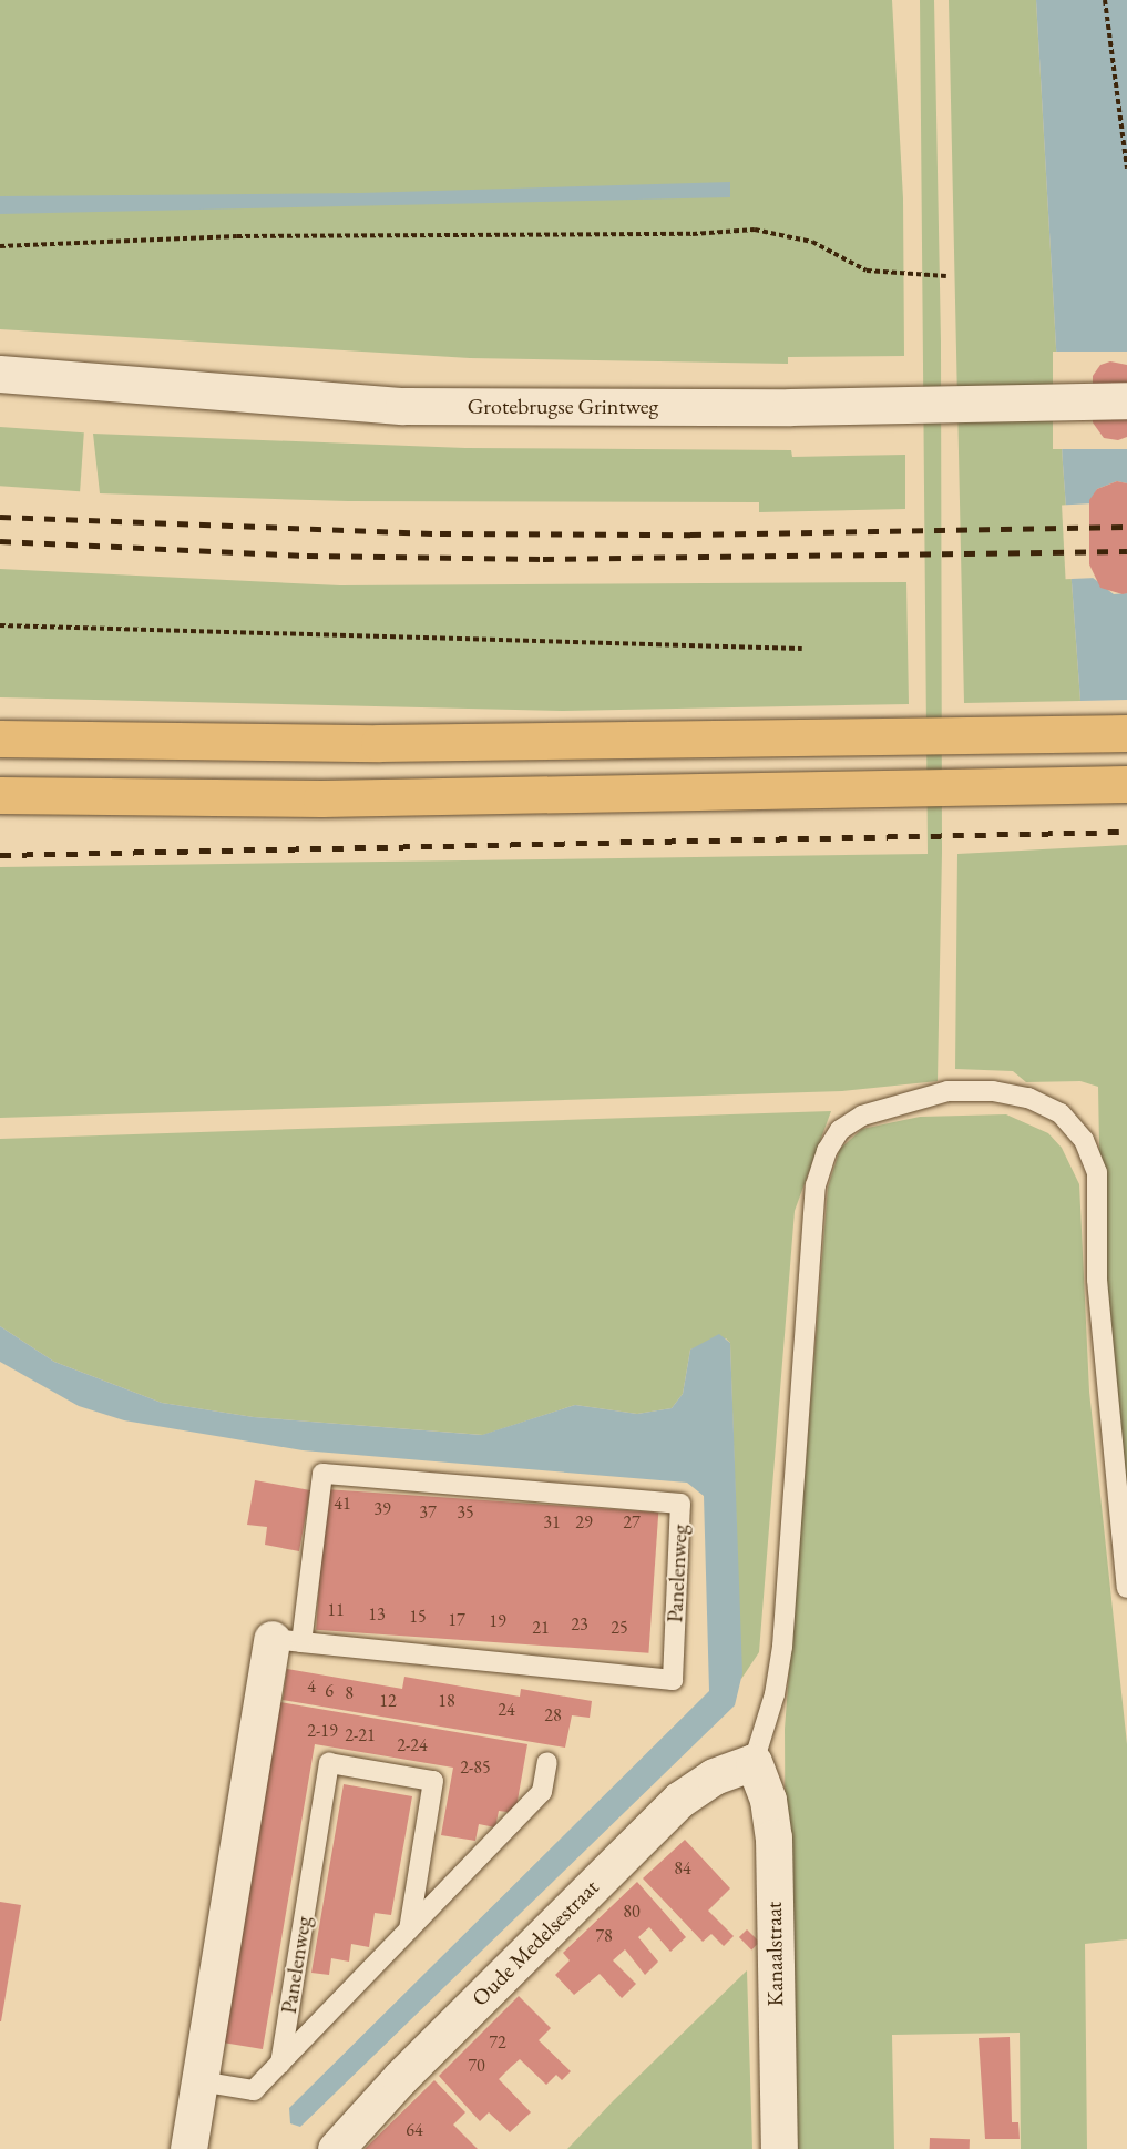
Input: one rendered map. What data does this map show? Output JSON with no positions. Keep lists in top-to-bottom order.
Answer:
{
  "streets": {
    "street": [
      "Grotebrugse Grintweg",
      "Panelenweg",
      "Oude Medelsestraat",
      "Kanaalstraat"
    ]
  },
  "crossings": [
    ["Oude Medelsestraat", "Kanaalstraat"]
  ],
  "house_numbers": [
    "41",
    "39",
    "37",
    "35",
    "31",
    "29",
    "27",
    "11",
    "13",
    "15",
    "17",
    "19",
    "23",
    "21",
    "25",
    "4",
    "6",
    "8",
    "12",
    "18",
    "24",
    "28",
    "2-19",
    "2-21",
    "2-24",
    "2-85",
    "84",
    "80",
    "78",
    "72",
    "70",
    "64"
  ]
}
